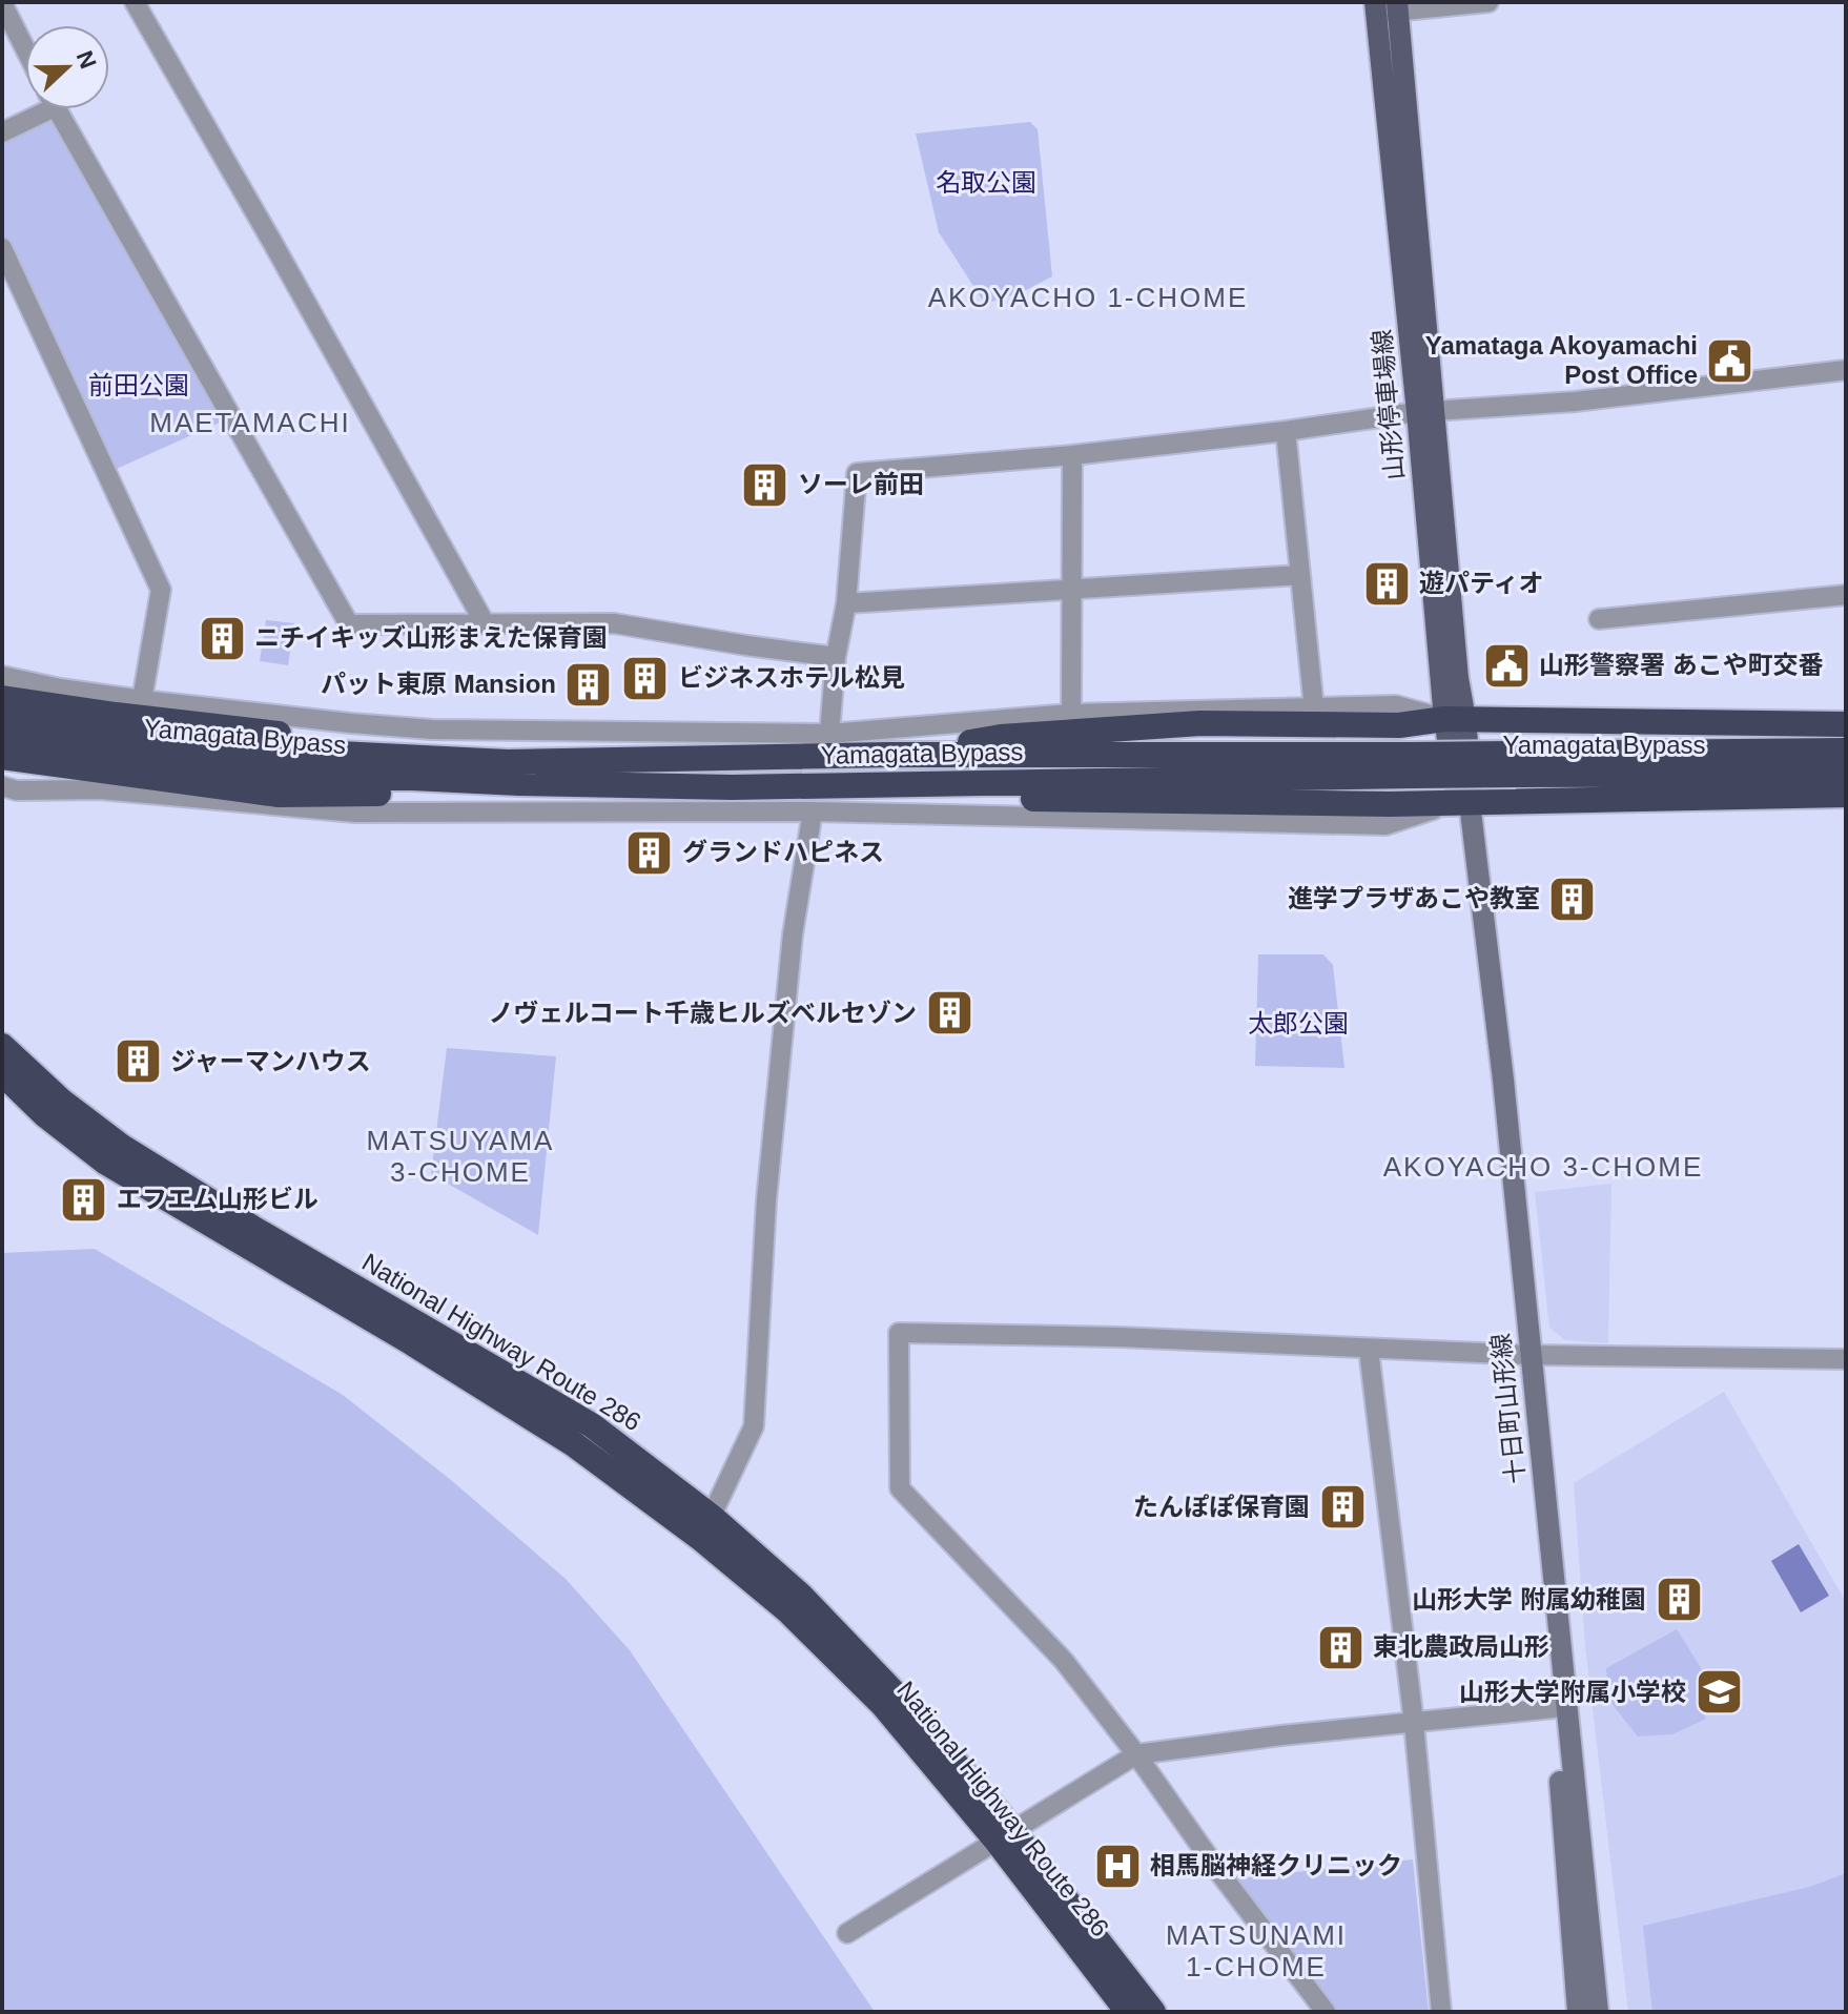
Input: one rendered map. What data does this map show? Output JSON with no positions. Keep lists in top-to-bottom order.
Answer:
{
  "streets": {
    "highway": ["Yamagata Bypass", "National Highway Route 286"],
    "main road": ["山形停車場線", "十日町山形線"]
  },
  "crossings": [
    ["山形停車場線", "十日町山形線"]
  ],
  "districts": [
    "AKOYACHO 1-CHOME",
    "MAETAMACHI",
    "MATSUYAMA 3-CHOME",
    "AKOYACHO 3-CHOME",
    "MATSUNAMI 1-CHOME"
  ],
  "parks": ["名取公園", "前田公園", "太郎公園"],
  "places": {
    "public building": ["Yamataga Akoyamachi Post Office", "山形警察署 あこや町交番"],
    "building": [
      "ソーレ前田",
      "遊パティオ",
      "ニチイキッズ山形まえた保育園",
      "ビジネスホテル松見",
      "パット東原 Mansion",
      "グランドハピネス",
      "進学プラザあこや教室",
      "ノヴェルコート千歳ヒルズベルセゾン",
      "ジャーマンハウス",
      "エフエム山形ビル",
      "たんぽぽ保育園",
      "山形大学 附属幼稚園",
      "東北農政局山形"
    ],
    "school or university": ["山形大学附属小学校"],
    "hospital": ["相馬脳神経クリニック"]
  },
  "north": "right"
}
